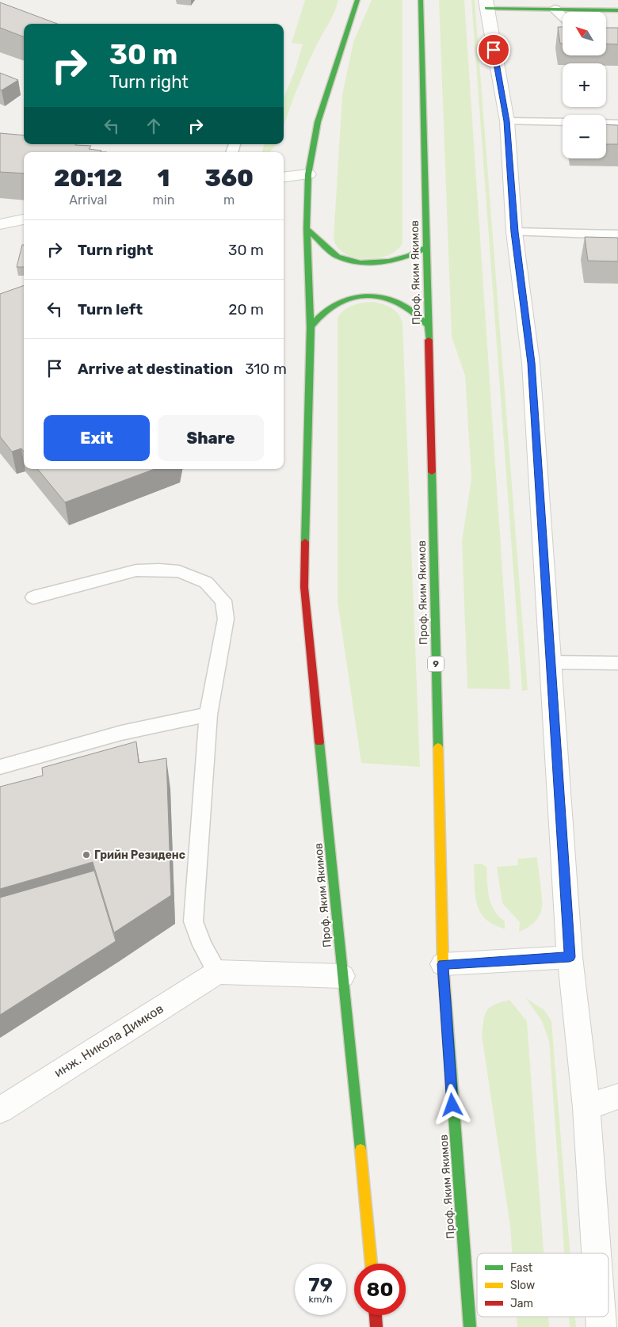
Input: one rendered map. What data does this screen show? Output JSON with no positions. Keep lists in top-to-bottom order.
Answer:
{
  "streets": {
    "main road": ["Проф. Яким Якимов", "9"],
    "street": ["инж. Никола Димков"]
  },
  "places": ["Грийн Резиденс"],
  "legend": ["Fast", "Slow", "Jam"],
  "north": "top left",
  "page": {
    "map_buttons": ["+", "−"],
    "turn": ["30 m", "Turn right"],
    "eta": [
      "20:12",
      "Arrival",
      "1",
      "min",
      "360",
      "m"
    ],
    "list": [
      {
        "name": "Turn right",
        "value": "30 m"
      },
      {
        "name": "Turn left",
        "value": "20 m"
      },
      {
        "name": "Arrive at destination",
        "value": "310 m"
      }
    ],
    "buttons": ["Exit", "Share"],
    "speed": "79 km/h",
    "limit": "80"
  }
}
